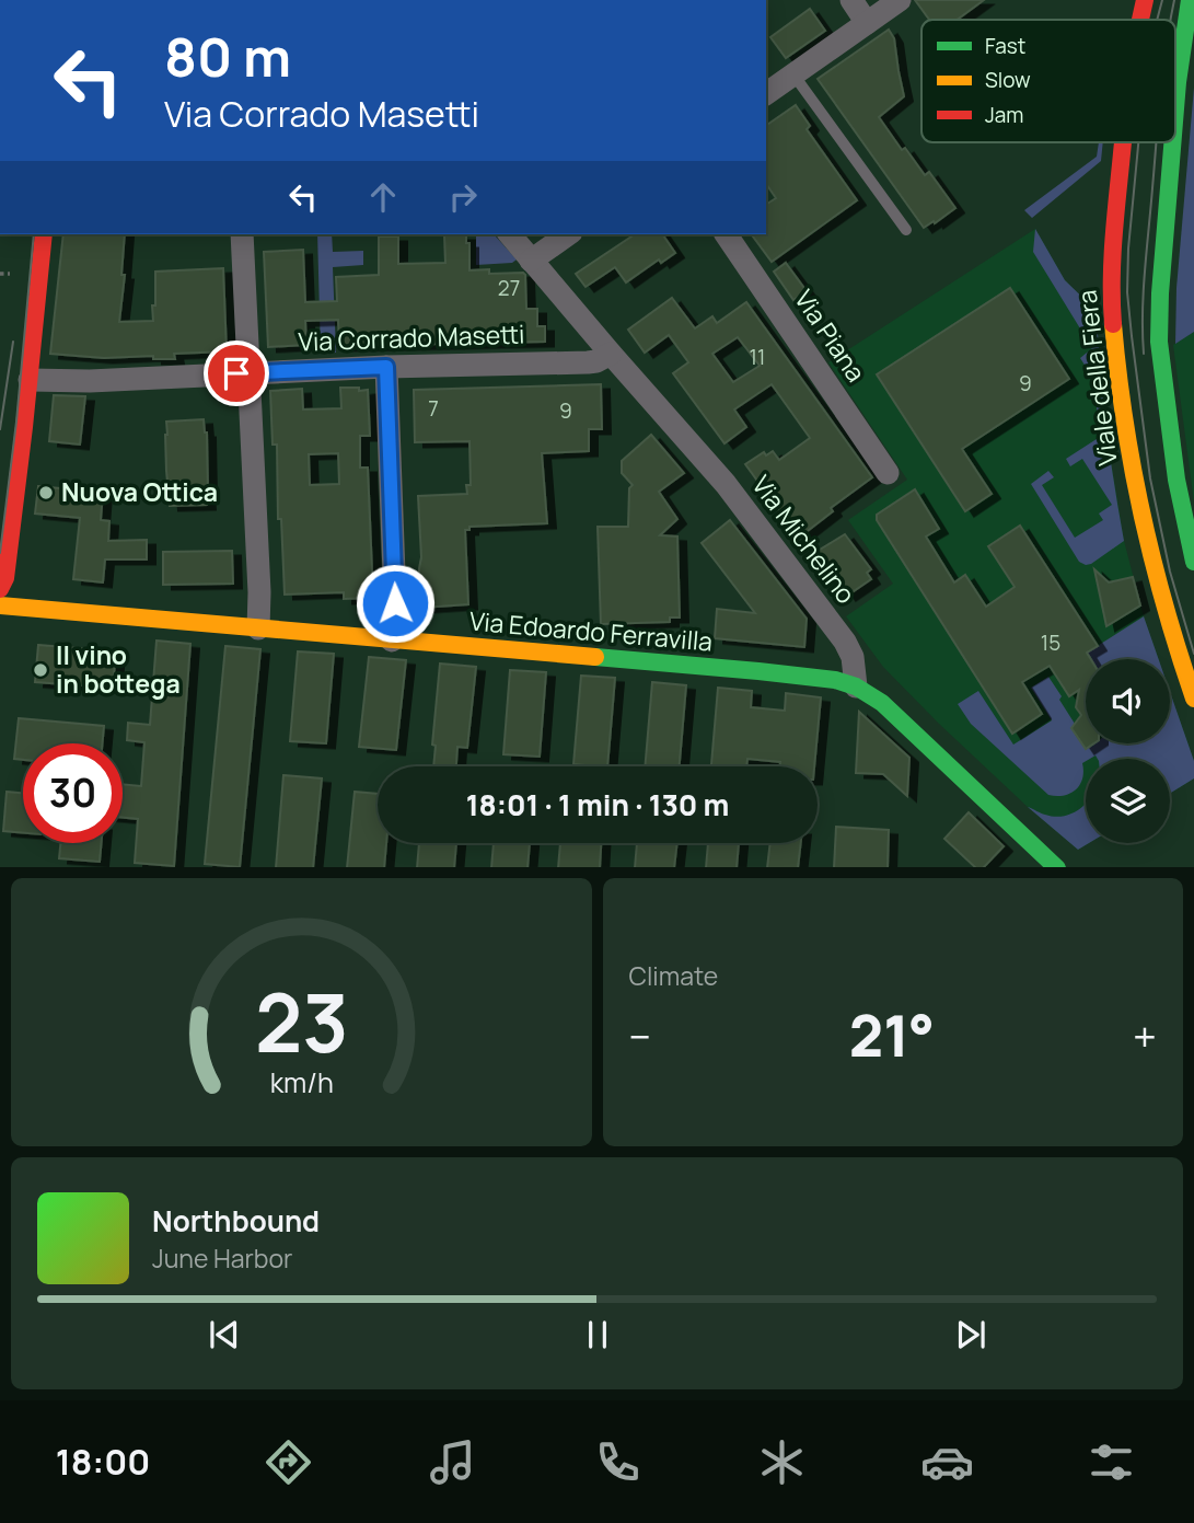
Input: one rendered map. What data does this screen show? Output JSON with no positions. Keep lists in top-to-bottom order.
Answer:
{
  "streets": {
    "main road": ["Viale della Fiera", "Via Edoardo Ferravilla"],
    "street": ["Via Piana", "Via Corrado Masetti", "Via Michelino"]
  },
  "crossings": [
    ["Via Corrado Masetti", "Via Michelino"],
    ["Via Michelino", "Via Edoardo Ferravilla"]
  ],
  "places": ["Nuova Ottica", "Il vino in bottega"],
  "house_numbers": [
    "27",
    "11",
    "9",
    "7",
    "9",
    "15"
  ],
  "legend": ["Fast", "Slow", "Jam"],
  "page": {
    "turn": ["80 m", "Via Corrado Masetti"],
    "limit": "30",
    "trip": "18:01 · 1 min · 130 m",
    "tile": "Climate",
    "heat": ["−", "21°", "+"],
    "song": ["Northbound", "June Harbor"],
    "tabs": "18:00",
    "gauge": ["23", "km/h"]
  }
}
